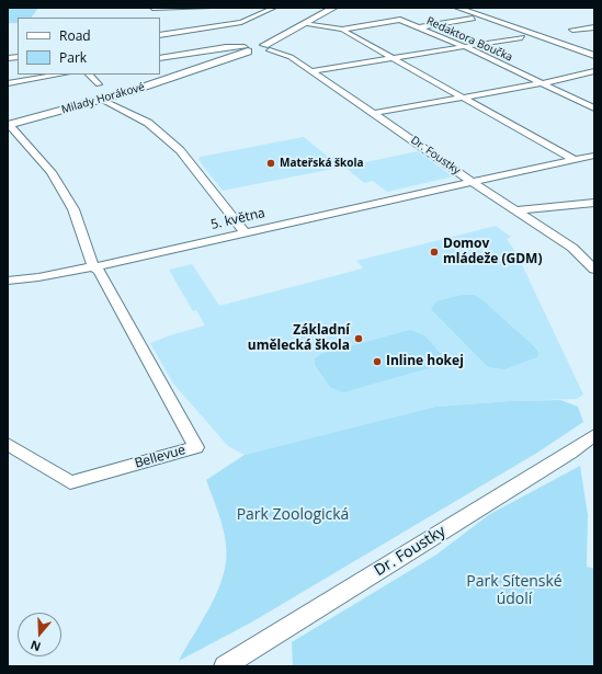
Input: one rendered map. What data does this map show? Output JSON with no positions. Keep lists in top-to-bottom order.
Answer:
{
  "streets": {
    "main road": ["Milady Horákové"],
    "street": [
      "Redaktora Boučka",
      "Dr. Foustky",
      "5. května",
      "Bellevue"
    ]
  },
  "crossings": [
    ["Redaktora Boučka", "Milady Horákové"],
    ["Milady Horákové", "Dr. Foustky"],
    ["Dr. Foustky", "5. května"],
    ["5. května", "Bellevue"]
  ],
  "parks": ["Park Zoologická", "Park Sítenské údolí"],
  "places": [
    "Mateřská škola",
    "Domov mládeže (GDM)",
    "Základní umělecká škola",
    "Inline hokej"
  ],
  "legend": ["Road", "Park"],
  "north": "bottom"
}
